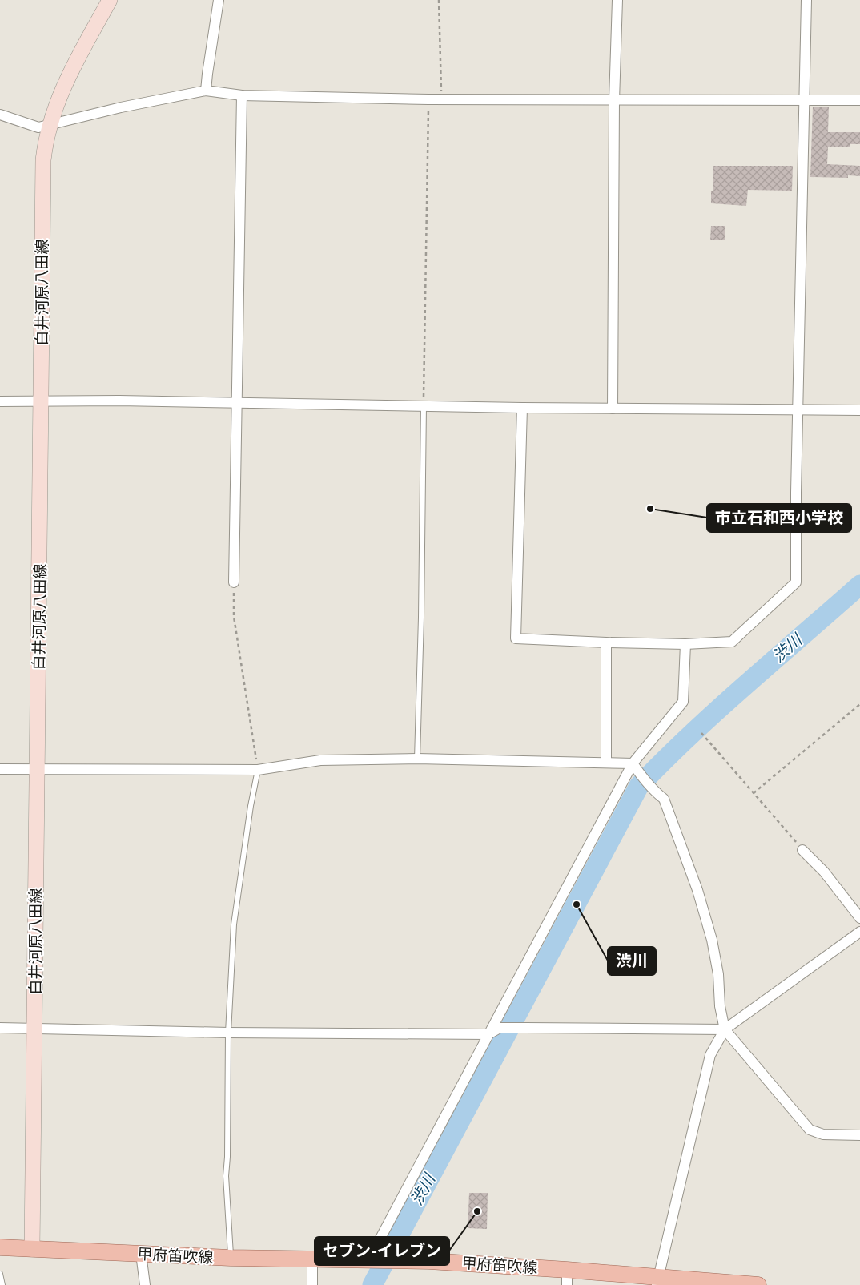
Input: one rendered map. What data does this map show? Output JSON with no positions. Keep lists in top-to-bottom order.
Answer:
{
  "streets": {
    "main road": ["白井河原八田線", "甲府笛吹線"]
  },
  "crossings": [
    ["白井河原八田線", "甲府笛吹線"]
  ],
  "water": ["渋川"],
  "places": ["市立石和西小学校", "渋川", "セブン-イレブン"]
}
